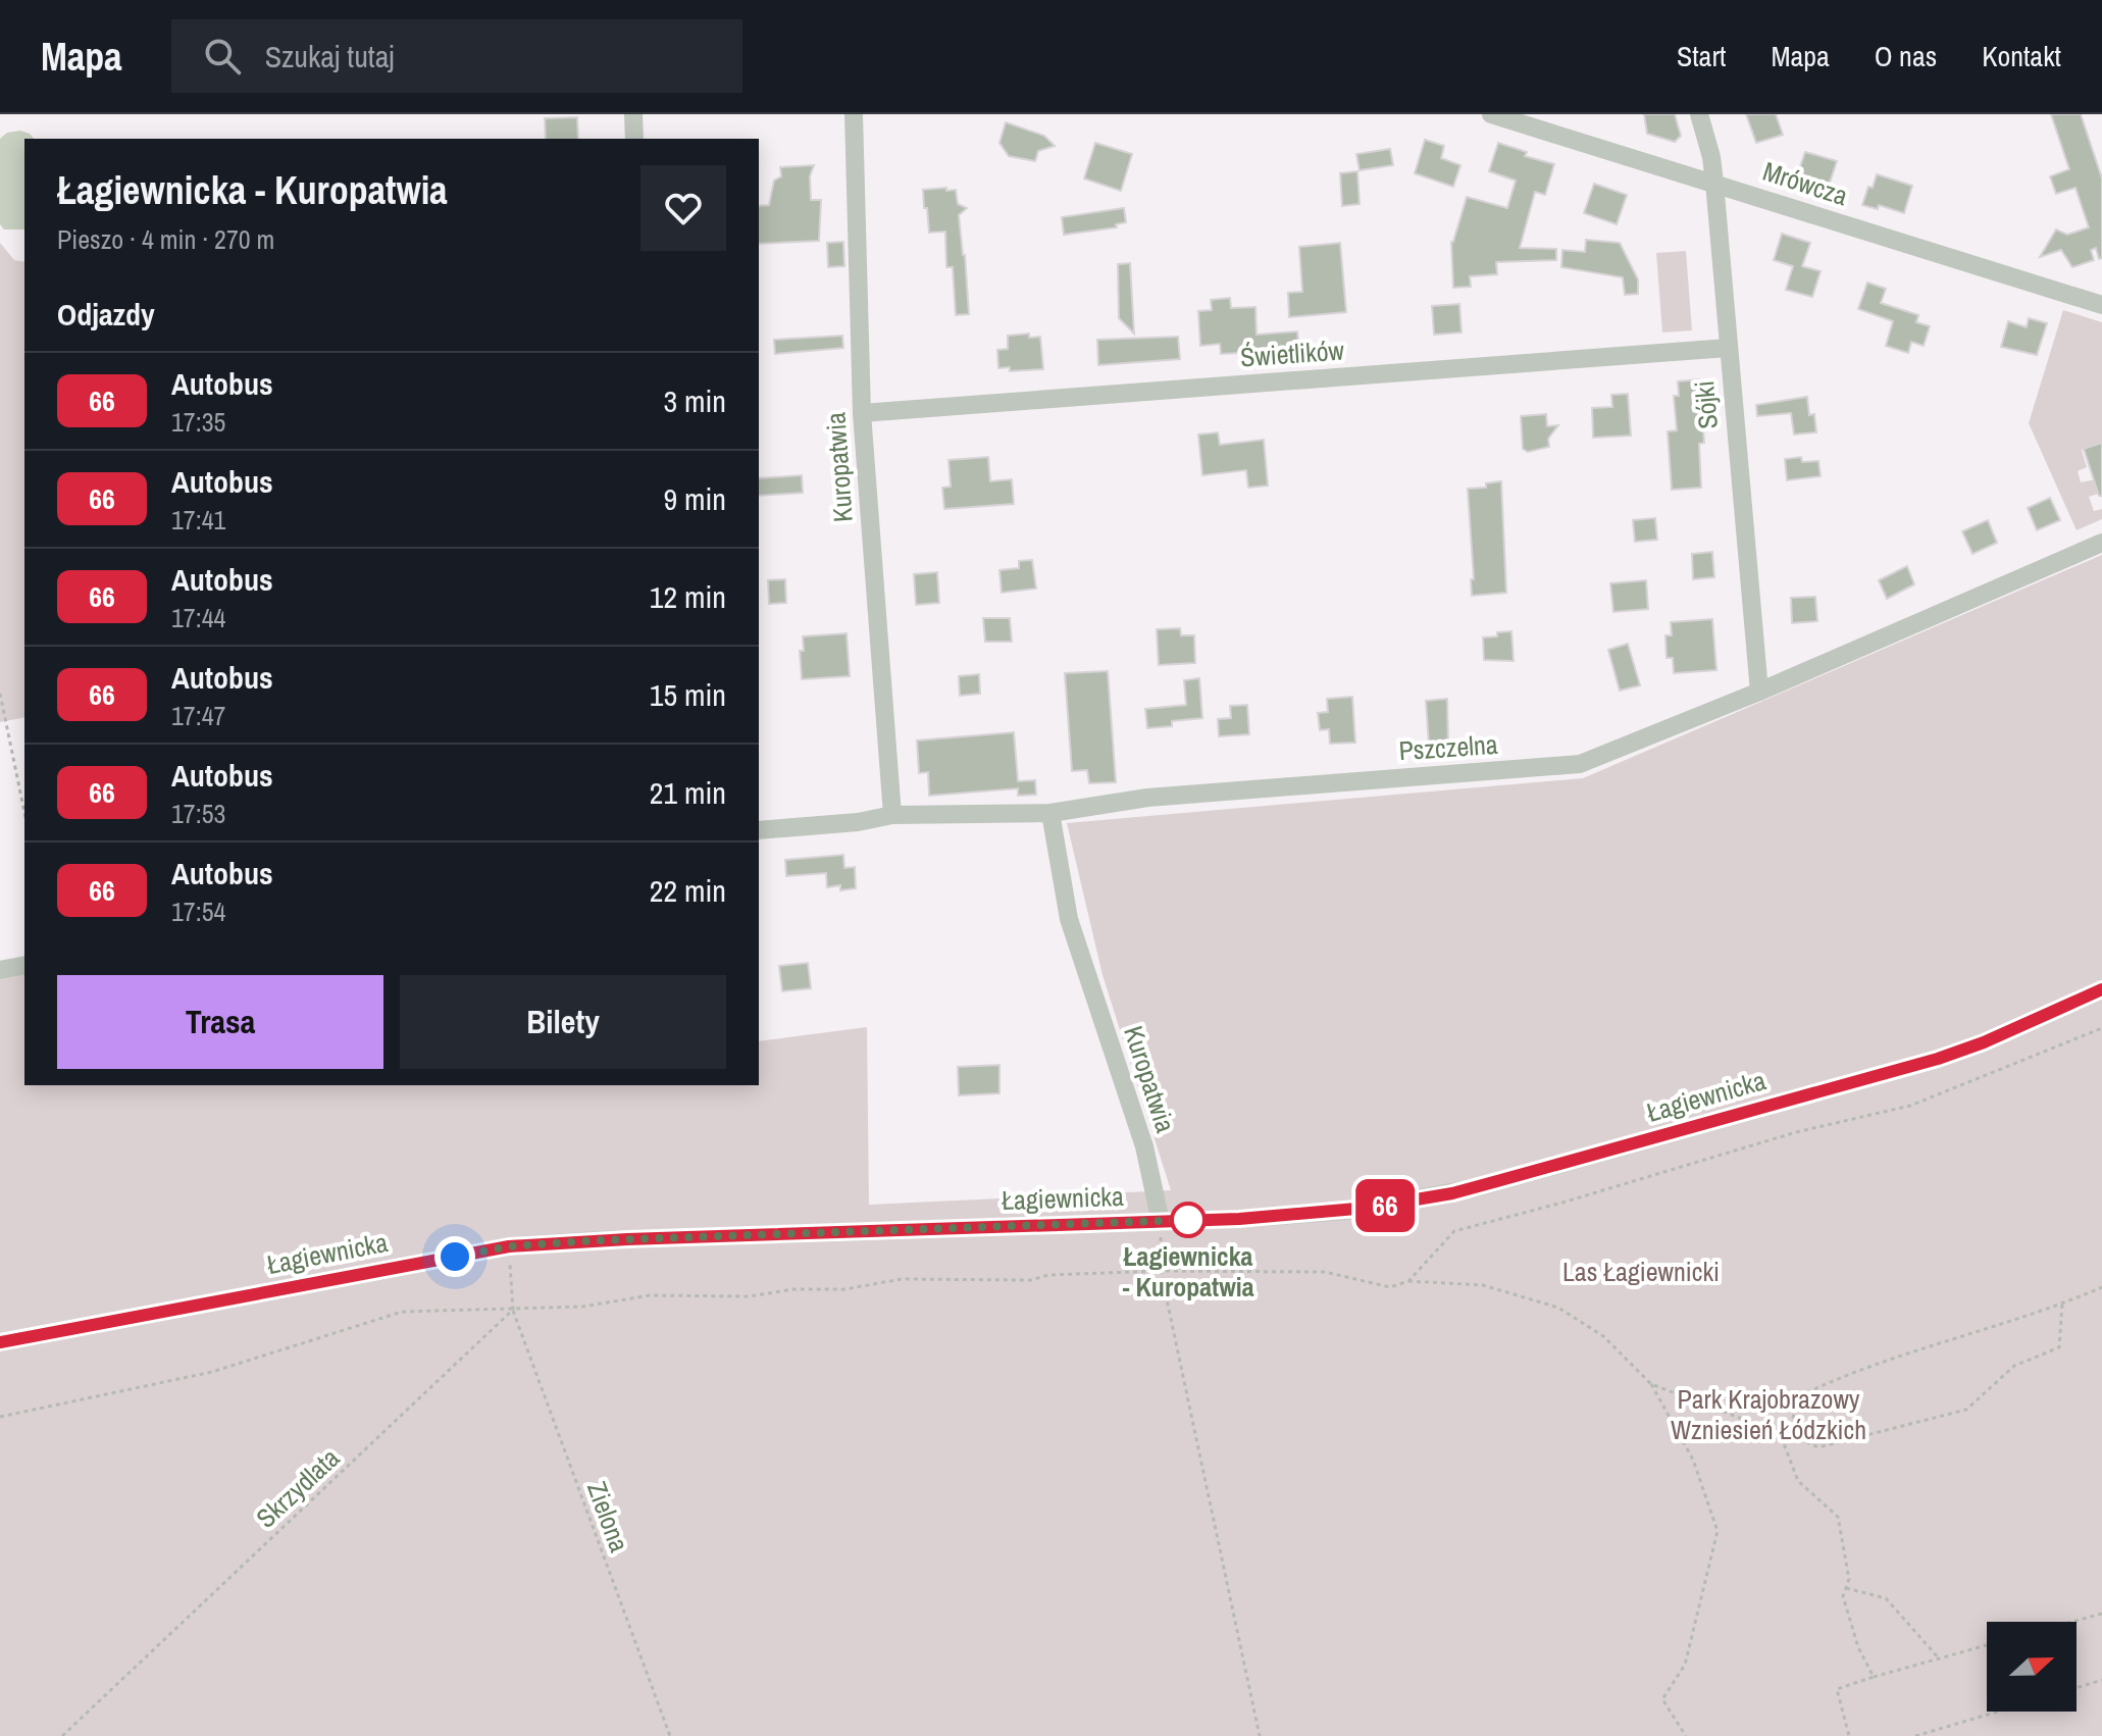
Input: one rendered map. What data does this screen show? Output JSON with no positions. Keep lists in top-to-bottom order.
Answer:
{
  "streets": {
    "street": [
      "Mrówcza",
      "Świetlików",
      "Sójki",
      "Kuropatwia",
      "Pszczelna",
      "Łagiewnicka"
    ],
    "path": ["Skrzydlata", "Zielona"]
  },
  "crossings": [
    ["Mrówcza", "Sójki"],
    ["Świetlików", "Sójki"],
    ["Świetlików", "Kuropatwia"],
    ["Sójki", "Pszczelna"],
    ["Kuropatwia", "Pszczelna"],
    ["Kuropatwia", "Łagiewnicka"],
    ["Skrzydlata", "Zielona"]
  ],
  "parks": ["Las Łagiewnicki", "Park Krajobrazowy Wzniesień Łódzkich"],
  "places": ["Łagiewnicka - Kuropatwia"],
  "lines": ["bus line 66"],
  "north": "right",
  "page": {
    "header": "Mapa",
    "search": "Szukaj tutaj",
    "nav": [
      "Start",
      "Mapa",
      "O nas",
      "Kontakt"
    ],
    "on_map": "66",
    "heading": [
      ["Łagiewnicka - Kuropatwia", "Pieszo · 4 min · 270 m"],
      "Odjazdy"
    ],
    "list": [
      {
        "mark": "66",
        "name": "Autobus",
        "note": "17:35",
        "value": "3 min"
      },
      {
        "mark": "66",
        "name": "Autobus",
        "note": "17:41",
        "value": "9 min"
      },
      {
        "mark": "66",
        "name": "Autobus",
        "note": "17:44",
        "value": "12 min"
      },
      {
        "mark": "66",
        "name": "Autobus",
        "note": "17:47",
        "value": "15 min"
      },
      {
        "mark": "66",
        "name": "Autobus",
        "note": "17:53",
        "value": "21 min"
      },
      {
        "mark": "66",
        "name": "Autobus",
        "note": "17:54",
        "value": "22 min"
      }
    ],
    "buttons": ["Trasa", "Bilety"]
  }
}
